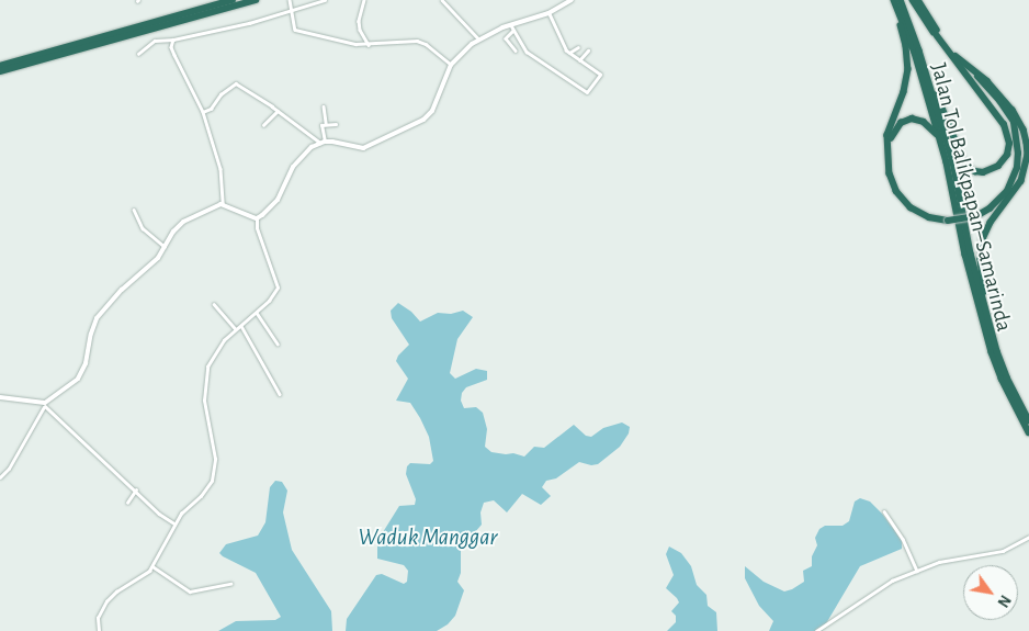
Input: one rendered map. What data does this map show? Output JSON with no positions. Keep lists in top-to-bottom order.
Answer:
{
  "streets": {
    "highway": ["Jalan Tol Balikpapan–Samarinda"]
  },
  "water": ["Waduk Manggar"],
  "north": "bottom right"
}
